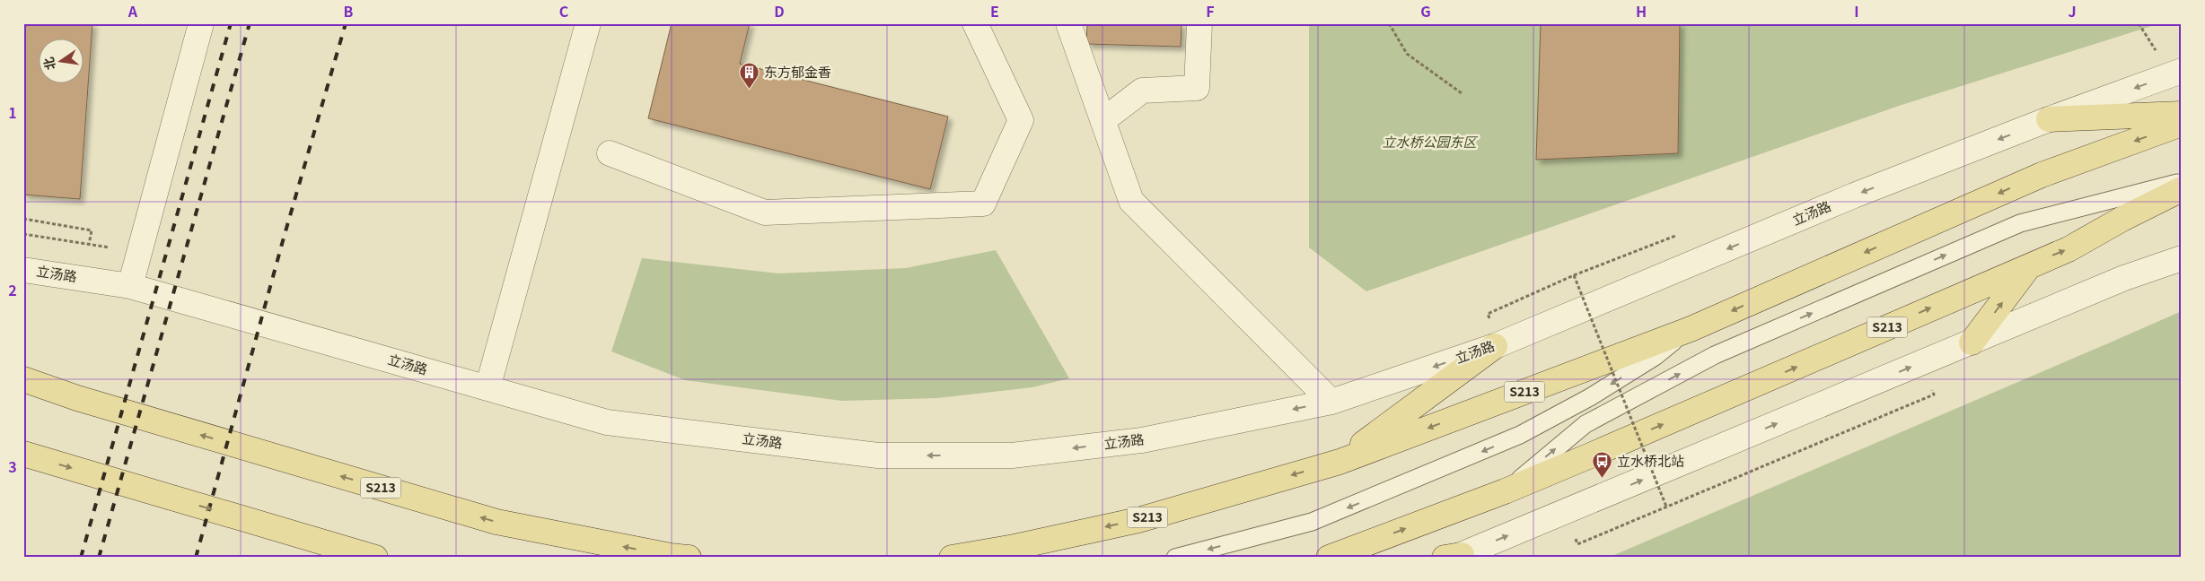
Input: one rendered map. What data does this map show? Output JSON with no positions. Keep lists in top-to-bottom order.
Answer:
{
  "streets": {
    "main road": ["S213"],
    "street": ["立汤路"]
  },
  "parks": ["立水桥公园东区"],
  "places": {
    "building": ["东方郁金香"],
    "bus stop": ["立水桥北站"]
  },
  "north": "left",
  "grid": {
    "columns": [
      "A",
      "B",
      "C",
      "D",
      "E",
      "F",
      "G",
      "H",
      "I",
      "J"
    ],
    "rows": ["1", "2", "3"]
  }
}
